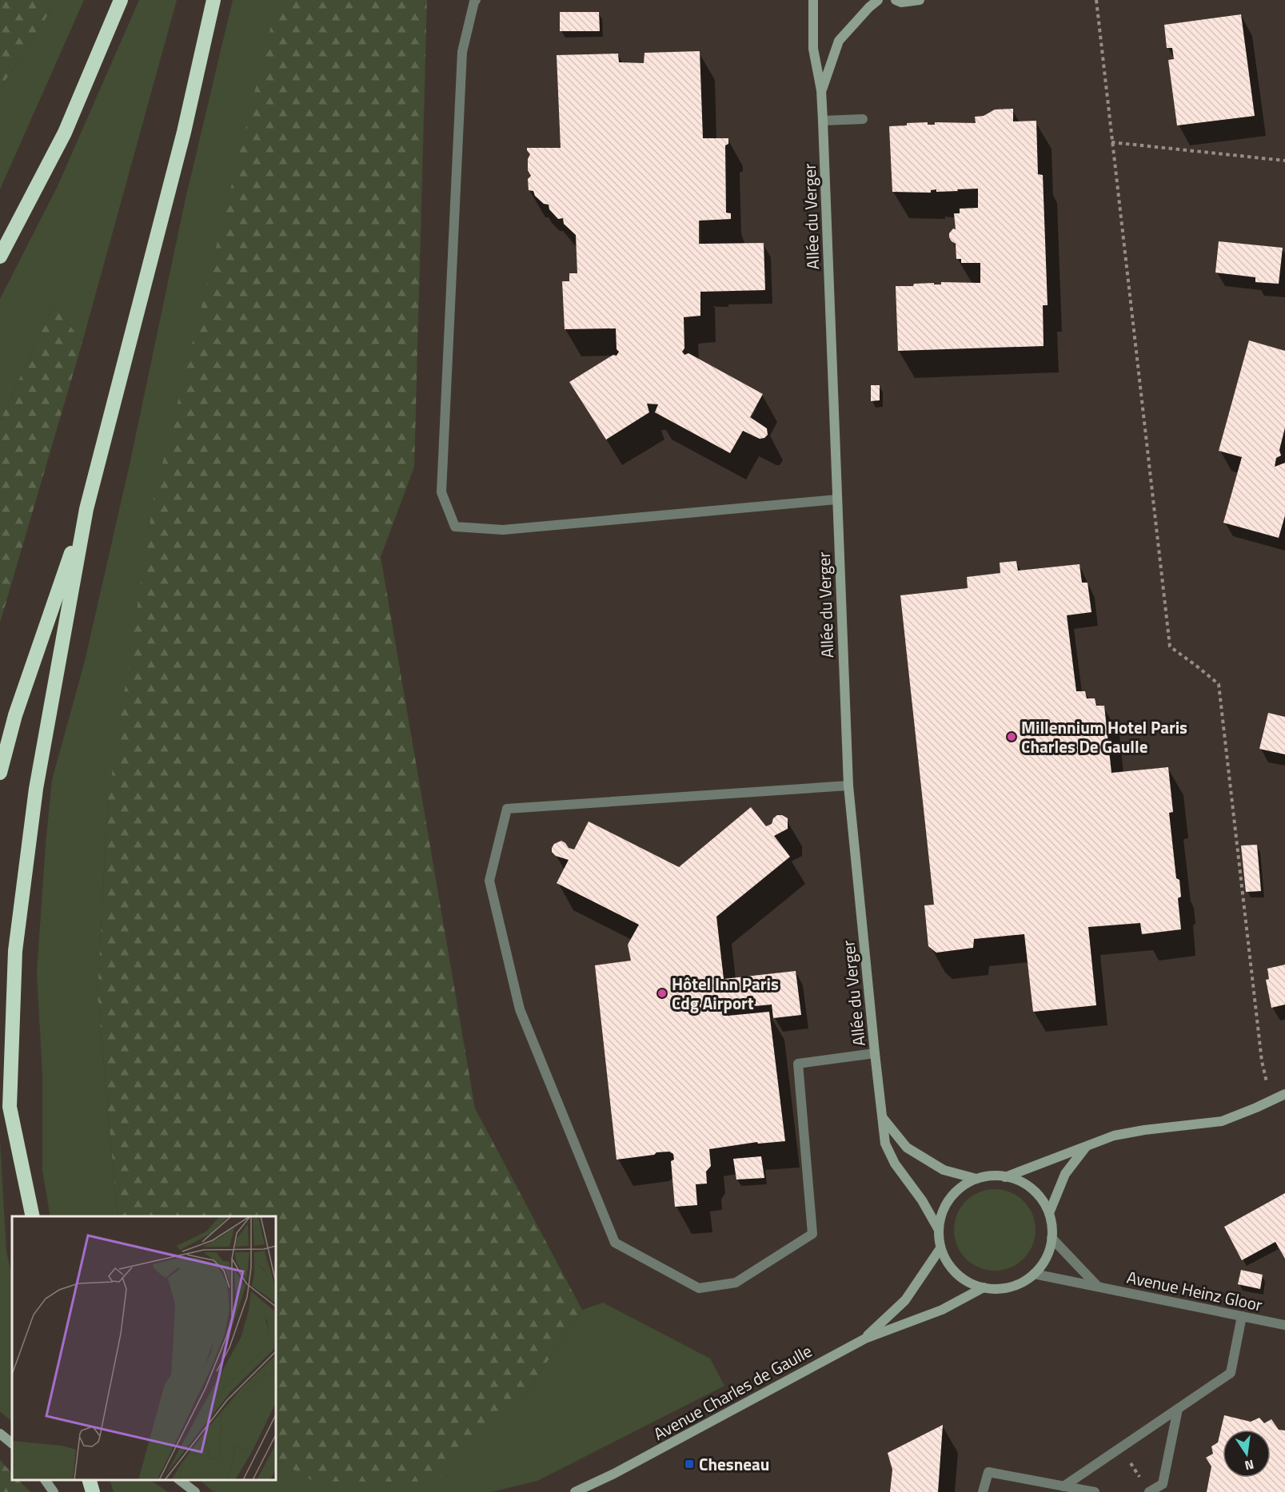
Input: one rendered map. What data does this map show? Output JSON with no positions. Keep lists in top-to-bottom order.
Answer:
{
  "streets": {
    "street": ["Allée du Verger", "Avenue Heinz Gloor", "Avenue Charles de Gaulle"]
  },
  "crossings": [
    ["Allée du Verger", "Avenue Heinz Gloor"],
    ["Allée du Verger", "Avenue Charles de Gaulle"],
    ["Avenue Heinz Gloor", "Avenue Charles de Gaulle"]
  ],
  "places": {
    "other": ["Millennium Hotel Paris Charles De Gaulle", "Hôtel Inn Paris Cdg Airport"],
    "transit": ["Chesneau"]
  },
  "north": "bottom"
}
